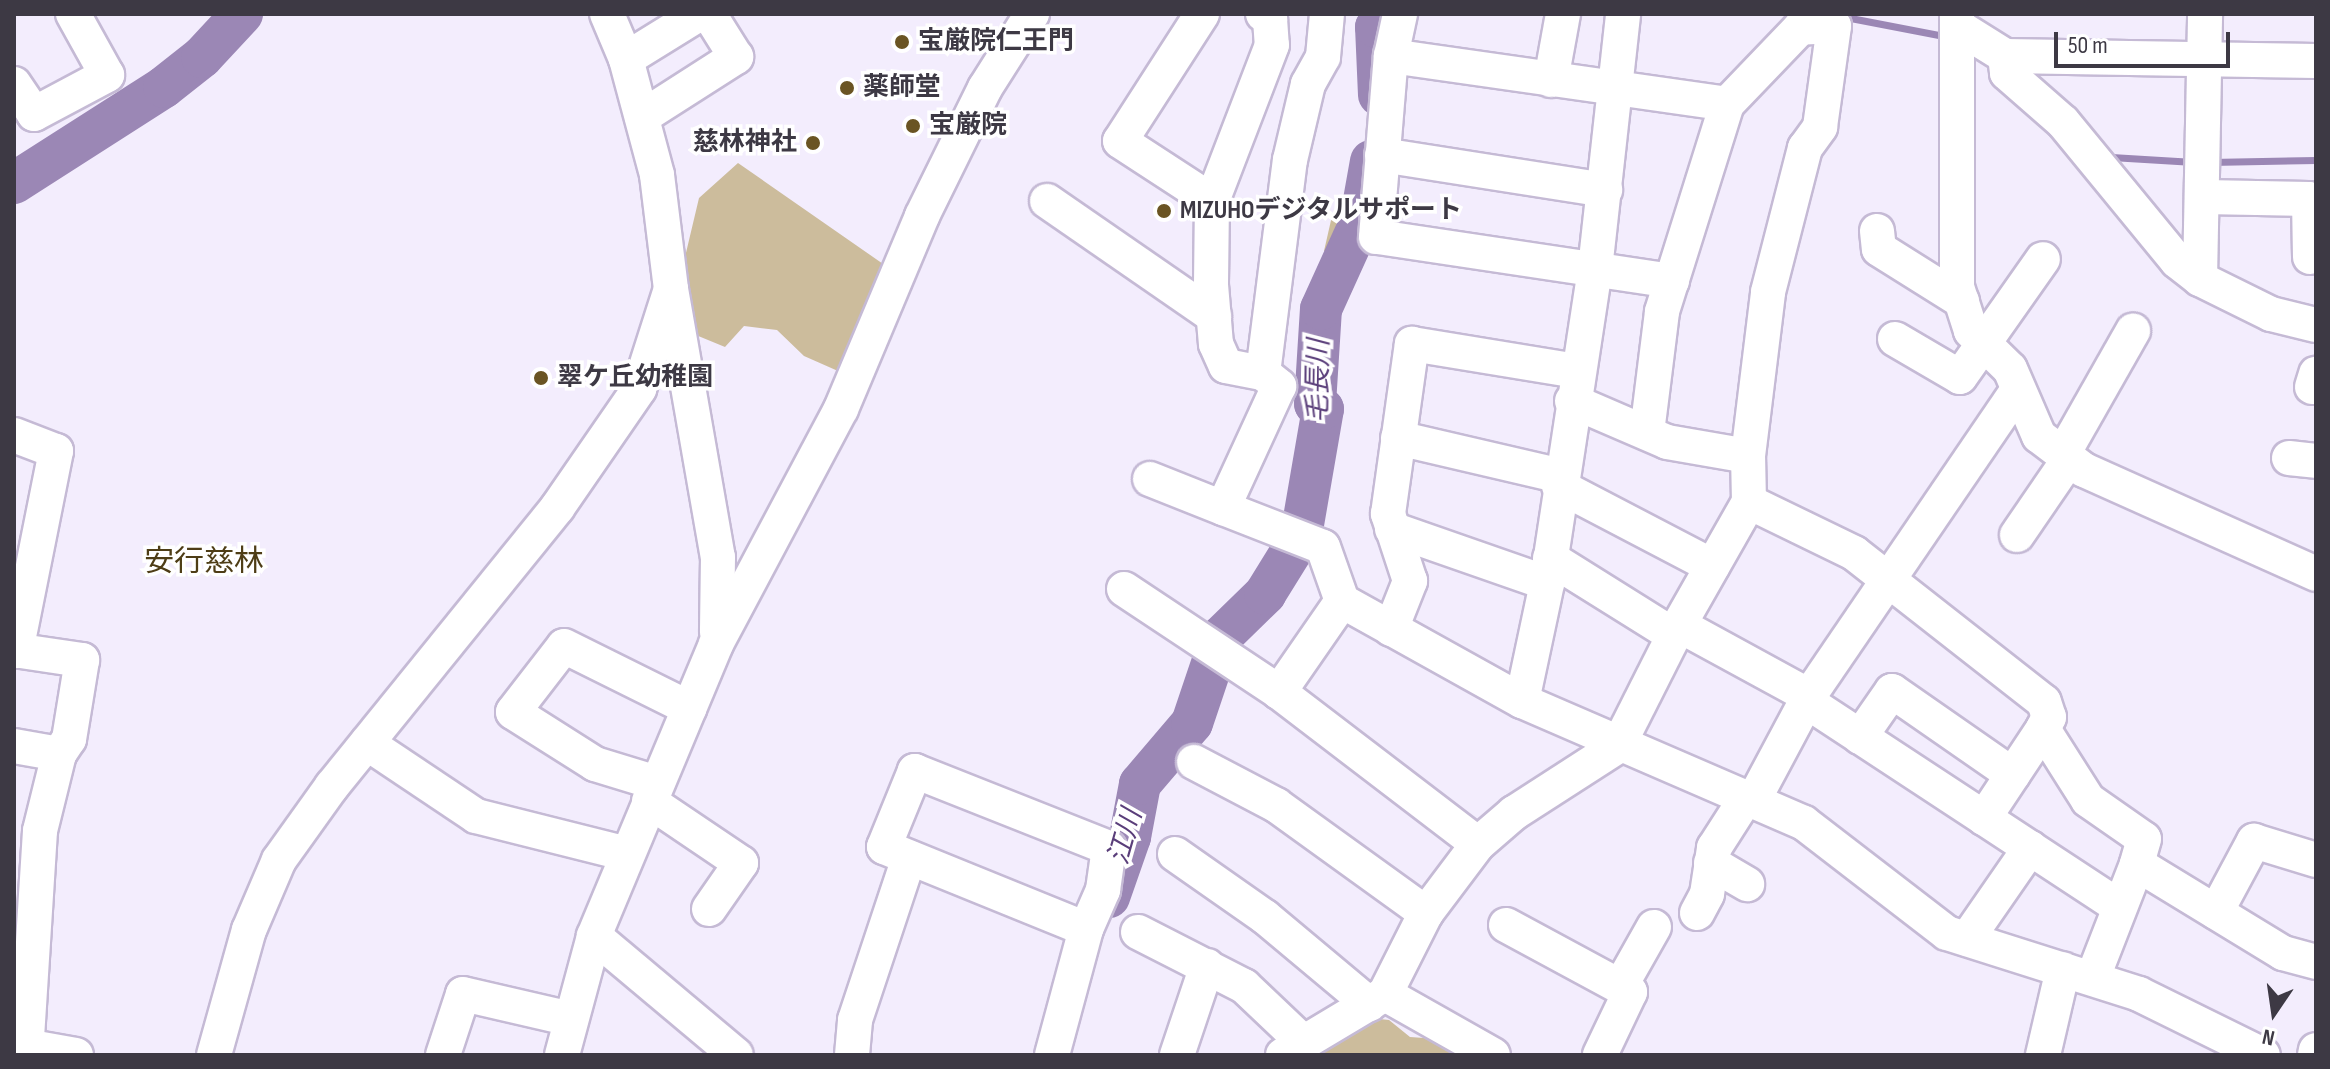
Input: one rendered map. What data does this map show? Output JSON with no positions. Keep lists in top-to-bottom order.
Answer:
{
  "districts": ["安行慈林"],
  "water": ["毛長川", "江川"],
  "places": [
    "宝厳院仁王門",
    "薬師堂",
    "宝厳院",
    "慈林神社",
    "MIZUHOデジタルサポート",
    "翠ケ丘幼稚園"
  ],
  "scale_bar": "50 m",
  "north": "bottom"
}
